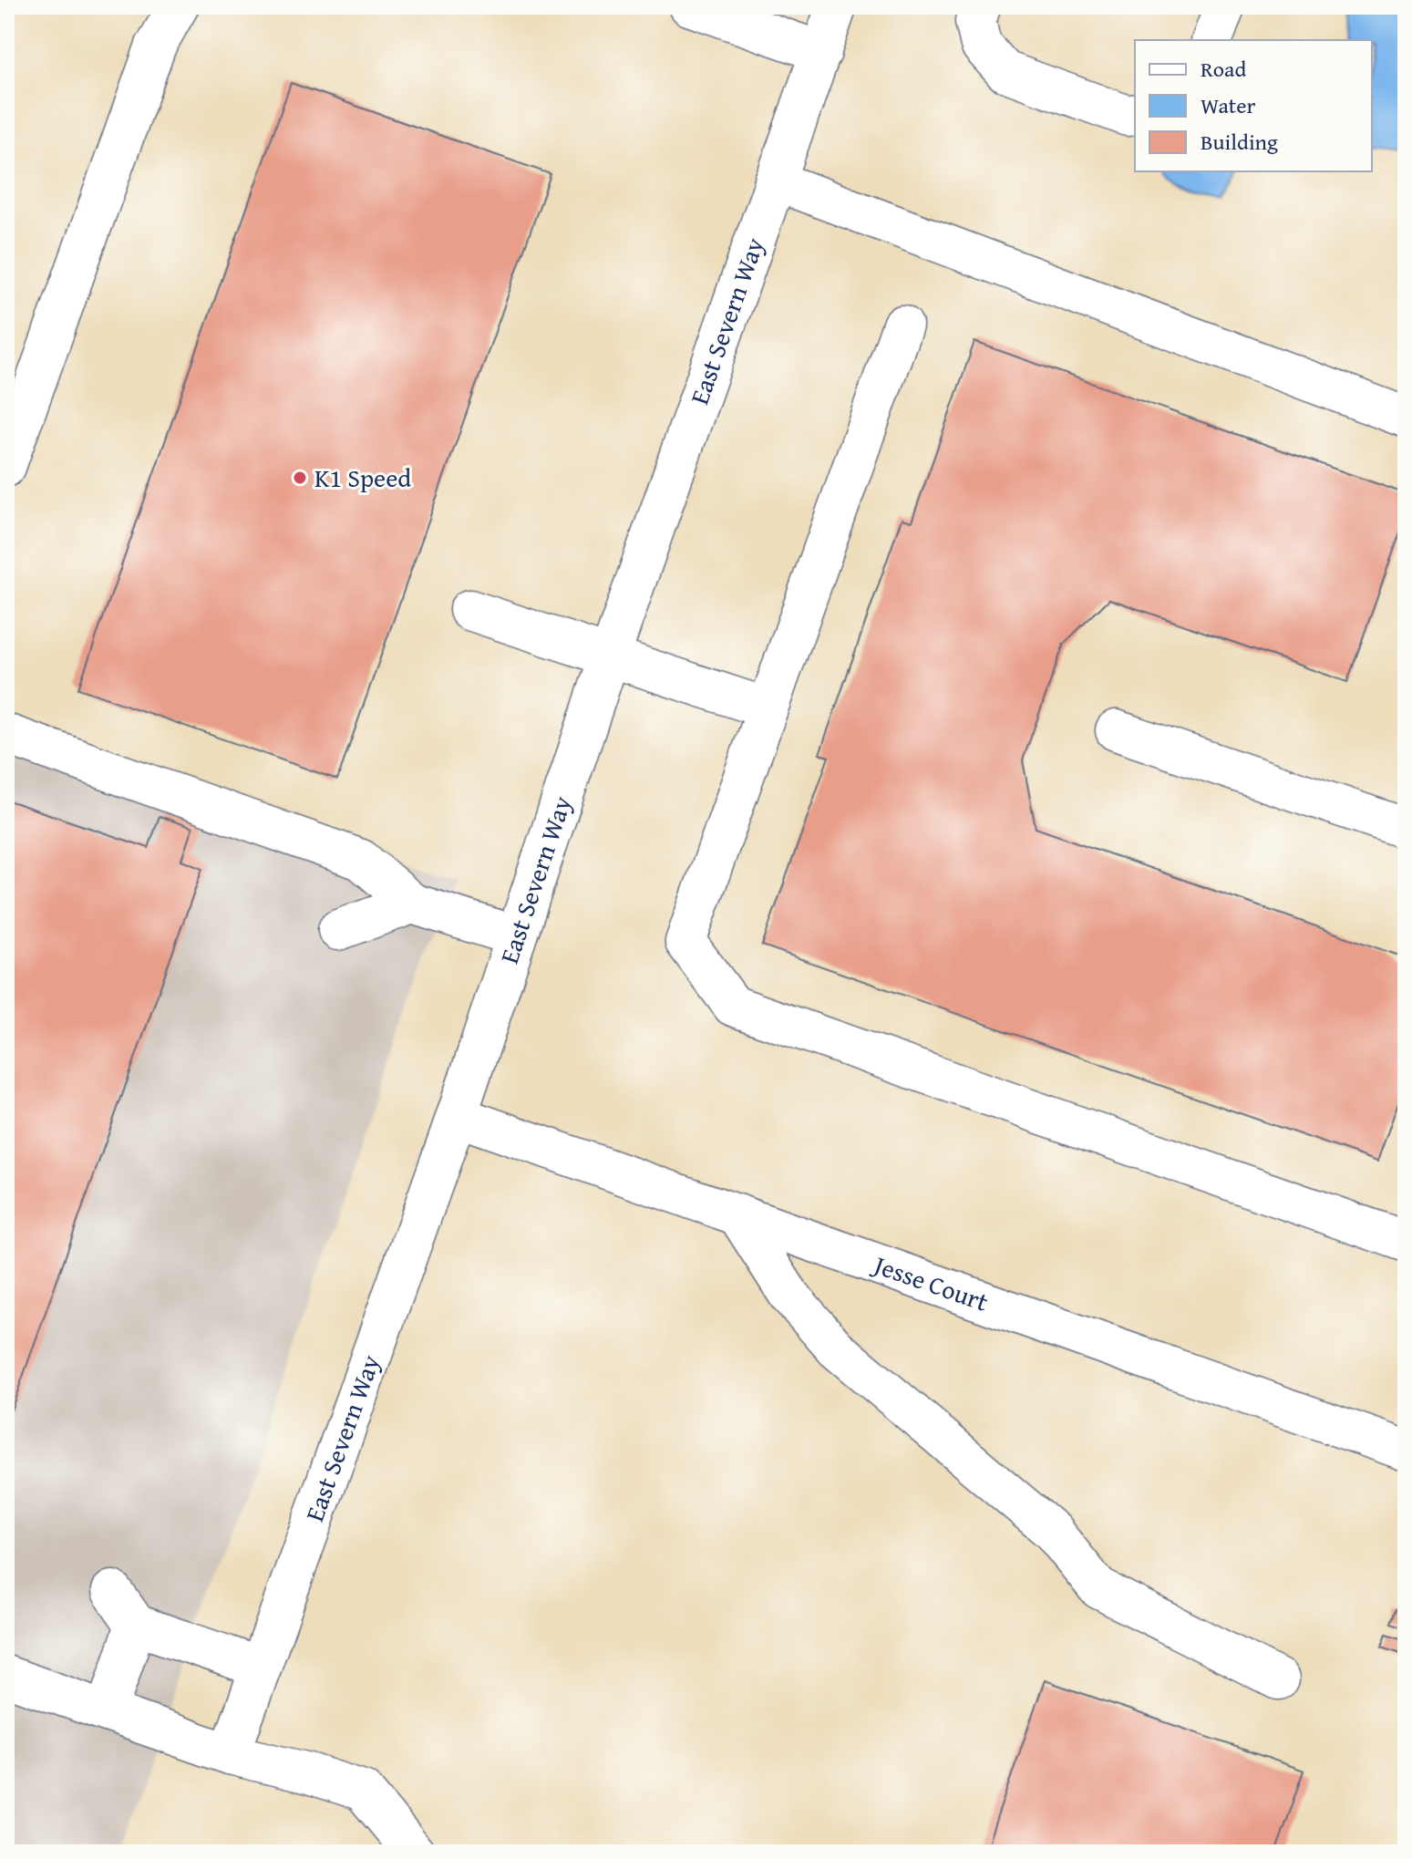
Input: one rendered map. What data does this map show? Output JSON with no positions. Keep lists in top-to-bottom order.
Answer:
{
  "streets": {
    "street": ["East Severn Way", "Jesse Court"]
  },
  "crossings": [
    ["East Severn Way", "Jesse Court"]
  ],
  "places": ["K1 Speed"],
  "legend": ["Road", "Water", "Building"]
}
